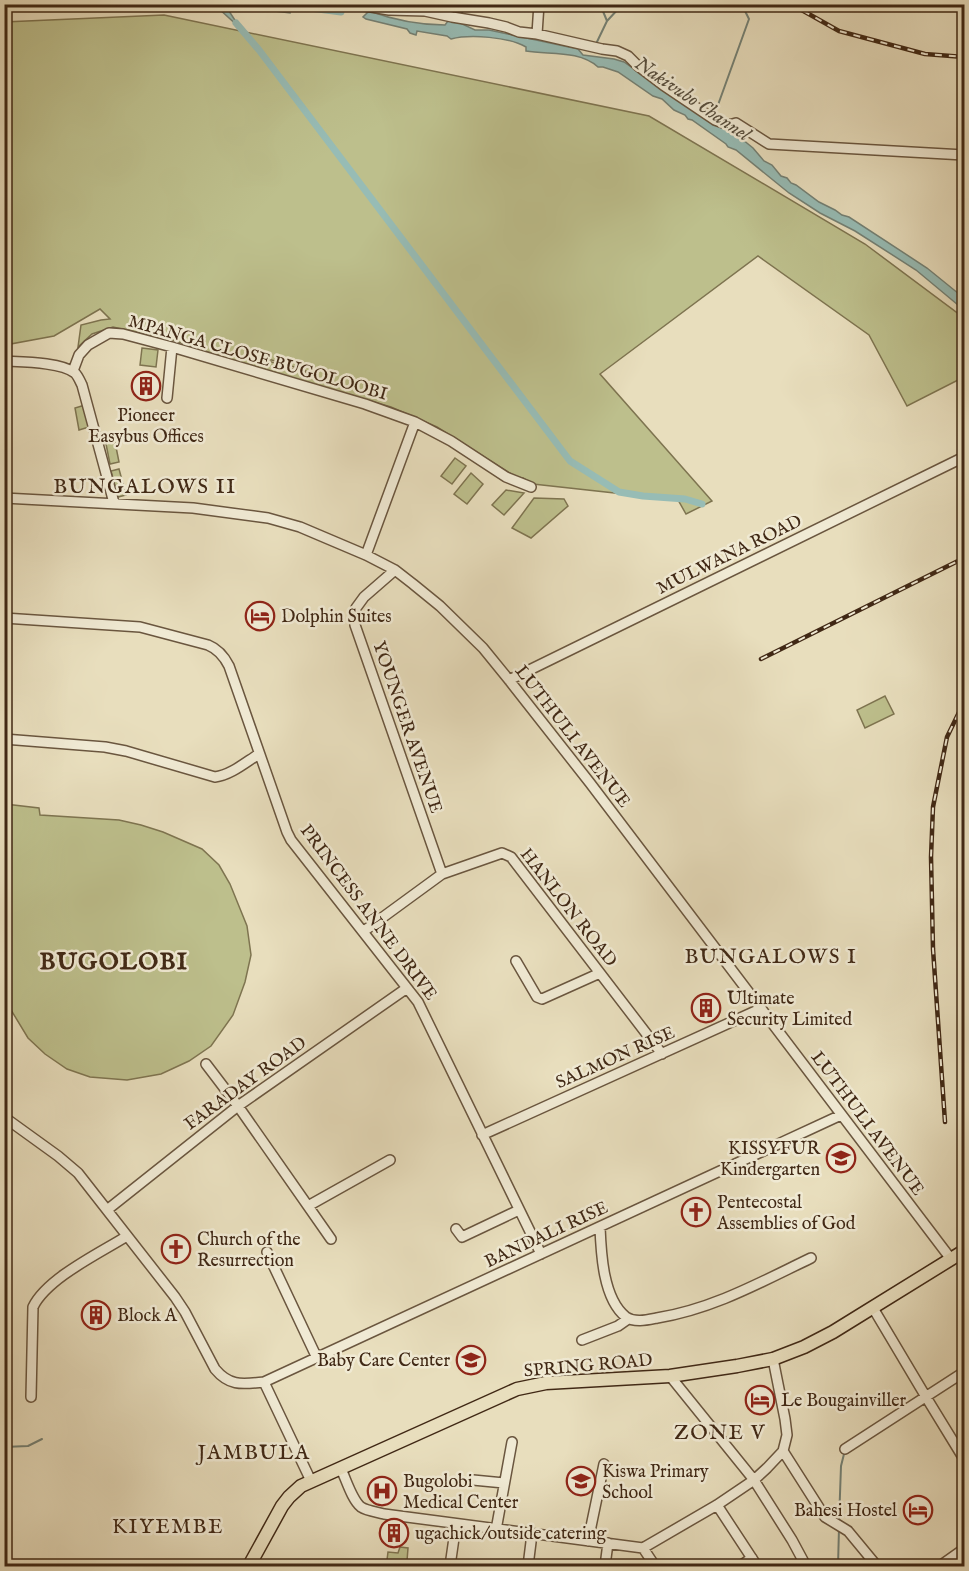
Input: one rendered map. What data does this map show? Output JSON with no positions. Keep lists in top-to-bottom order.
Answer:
{
  "streets": {
    "main road": ["SPRING ROAD"],
    "street": [
      "MPANGA CLOSE BUGOLOOBI",
      "MULWANA ROAD",
      "YOUNGER AVENUE",
      "LUTHULI AVENUE",
      "HANLON ROAD",
      "PRINCESS ANNE DRIVE",
      "SALMON RISE",
      "FARADAY ROAD",
      "BANDALI RISE"
    ]
  },
  "crossings": [
    ["MULWANA ROAD", "LUTHULI AVENUE"],
    ["YOUNGER AVENUE", "LUTHULI AVENUE"],
    ["YOUNGER AVENUE", "HANLON ROAD"],
    ["LUTHULI AVENUE", "SALMON RISE"],
    ["LUTHULI AVENUE", "BANDALI RISE"],
    ["LUTHULI AVENUE", "SPRING ROAD"],
    ["HANLON ROAD", "PRINCESS ANNE DRIVE"],
    ["HANLON ROAD", "SALMON RISE"],
    ["PRINCESS ANNE DRIVE", "SALMON RISE"],
    ["PRINCESS ANNE DRIVE", "FARADAY ROAD"],
    ["PRINCESS ANNE DRIVE", "BANDALI RISE"]
  ],
  "districts": [
    "BUNGALOWS II",
    "BUNGALOWS I",
    "BUGOLOBI",
    "ZONE V",
    "JAMBULA",
    "KIYEMBE"
  ],
  "water": ["Nakivubo Channel"],
  "places": {
    "building": [
      "Pioneer Easybus Offices",
      "Ultimate Security Limited",
      "Block A",
      "ugachick/outside catering"
    ],
    "hotel": ["Dolphin Suites", "Le Bougainviller", "Bahesi Hostel"],
    "school or university": ["KISSYFUR Kindergarten", "Baby Care Center", "Kiswa Primary School"],
    "church": ["Pentecostal Assemblies of God", "Church of the Resurrection"],
    "hospital": ["Bugolobi Medical Center"]
  }
}
